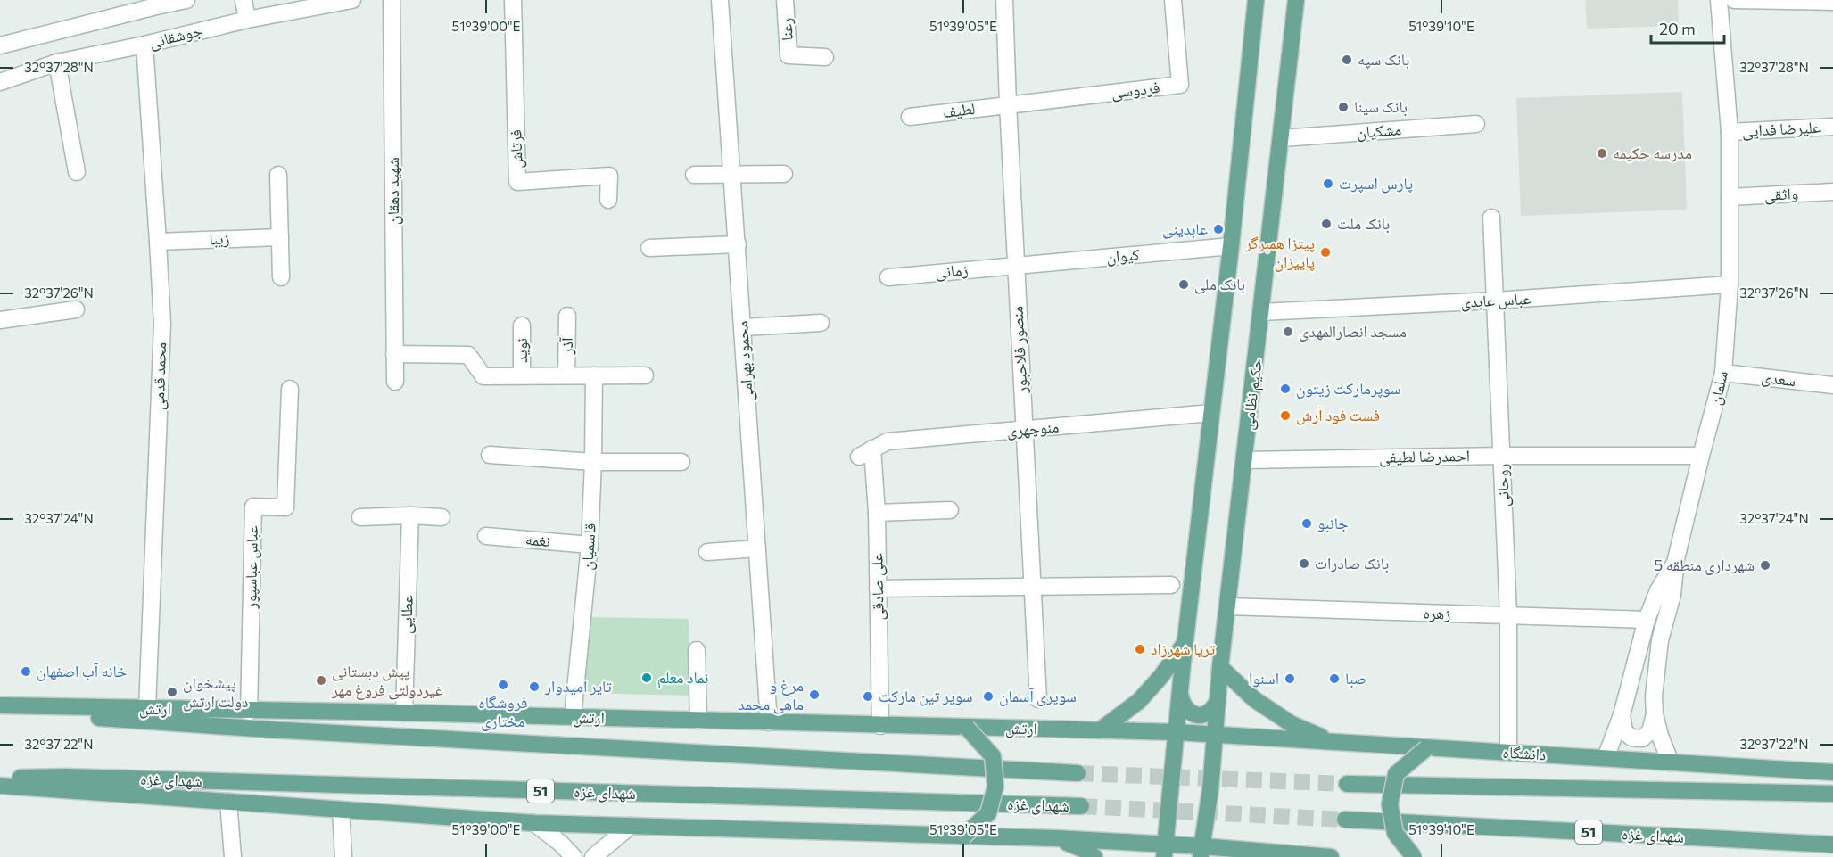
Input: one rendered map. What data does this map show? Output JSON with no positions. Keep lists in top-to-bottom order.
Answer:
{
  "streets": {
    "main road": [
      "حکیم نظامی",
      "ارتش",
      "دانشگاه",
      "شهدای غزه",
      "51"
    ],
    "street": [
      "رعنا",
      "جوشقانی",
      "فردوسی",
      "لطیف",
      "علیرضا فدایی",
      "مشکیان",
      "فرتاش",
      "شهید دهقان",
      "واثقی",
      "زیبا",
      "کیوان",
      "زمانی",
      "عباس عابدی",
      "آذر",
      "منصور فلاحپور",
      "نوید",
      "محمود بهرامی",
      "محمد قدمی",
      "سعدی",
      "سلمان",
      "منوچهری",
      "احمدرضا لطیفی",
      "روحانی",
      "نغمه",
      "قاسمیان",
      "عباس عباسپور",
      "علی صادقی",
      "زهره",
      "عطایی"
    ]
  },
  "crossings": [
    ["جوشقانی", "محمد قدمی"],
    ["فردوسی", "لطیف"],
    ["فردوسی", "منصور فلاحپور"],
    ["لطیف", "منصور فلاحپور"],
    ["علیرضا فدایی", "سلمان"],
    ["مشکیان", "حکیم نظامی"],
    ["واثقی", "سلمان"],
    ["زیبا", "محمد قدمی"],
    ["کیوان", "زمانی"],
    ["کیوان", "منصور فلاحپور"],
    ["زمانی", "منصور فلاحپور"],
    ["عباس عابدی", "سلمان"],
    ["عباس عابدی", "حکیم نظامی"],
    ["عباس عابدی", "روحانی"],
    ["منصور فلاحپور", "منوچهری"],
    ["محمود بهرامی", "ارتش"],
    ["محمد قدمی", "ارتش"],
    ["سعدی", "سلمان"],
    ["سلمان", "احمدرضا لطیفی"],
    ["سلمان", "زهره"],
    ["سلمان", "دانشگاه"],
    ["حکیم نظامی", "احمدرضا لطیفی"],
    ["حکیم نظامی", "زهره"],
    ["حکیم نظامی", "ارتش"],
    ["حکیم نظامی", "دانشگاه"],
    ["منوچهری", "علی صادقی"],
    ["احمدرضا لطیفی", "روحانی"],
    ["روحانی", "زهره"],
    ["روحانی", "دانشگاه"],
    ["نغمه", "قاسمیان"],
    ["قاسمیان", "ارتش"],
    ["عباس عباسپور", "ارتش"],
    ["علی صادقی", "ارتش"],
    ["عطایی", "ارتش"],
    ["ارتش", "دانشگاه"]
  ],
  "places": [
    "بانک سپه",
    "بانک سینا",
    "مدرسه حکیمه",
    "پارس اسپرت",
    "بانک ملت",
    "عابدینی",
    "پیتزا همبرگر پاییزان",
    "بانک ملی",
    "مسجد انصارالمهدی",
    "سوپرمارکت زیتون",
    "فست فود آرش",
    "جانبو",
    "بانک صادرات",
    "شهرداری منطقه 5",
    "تریا شهرزاد",
    "خانه آب اصفهان",
    "نماد معلم",
    "اسنوا",
    "صبا",
    "پیش دبستانی غیردولتی فروغ مهر",
    "فروشگاه مختاری",
    "تایر امیدوار",
    "پیشخوان دولت ارتش",
    "مرغ و ماهی محمد",
    "سوپر تین مارکت",
    "سوپری آسمان"
  ],
  "scale_bar": "20 m",
  "coordinates": [
    "51°39'00\"E",
    "51°39'05\"E",
    "51°39'10\"E",
    "32°37'28\"N",
    "32°37'26\"N",
    "32°37'24\"N",
    "32°37'22\"N"
  ]
}
